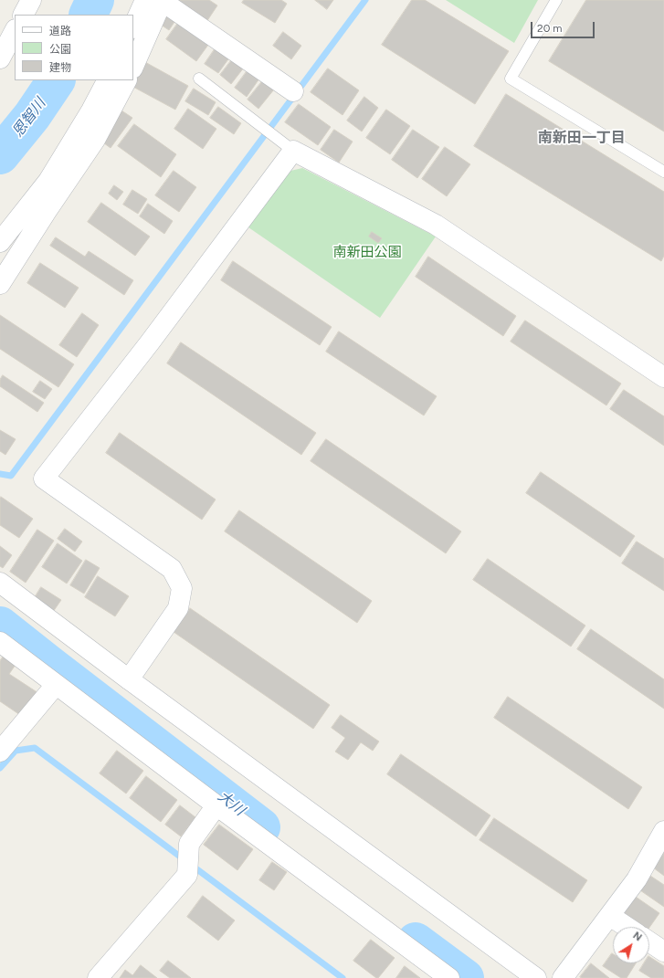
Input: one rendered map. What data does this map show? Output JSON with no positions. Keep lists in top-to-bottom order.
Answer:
{
  "districts": ["南新田一丁目"],
  "water": ["恩智川", "大川"],
  "parks": ["南新田公園"],
  "legend": ["道路", "公園", "建物"],
  "scale_bar": "20 m",
  "north": "top right"
}
